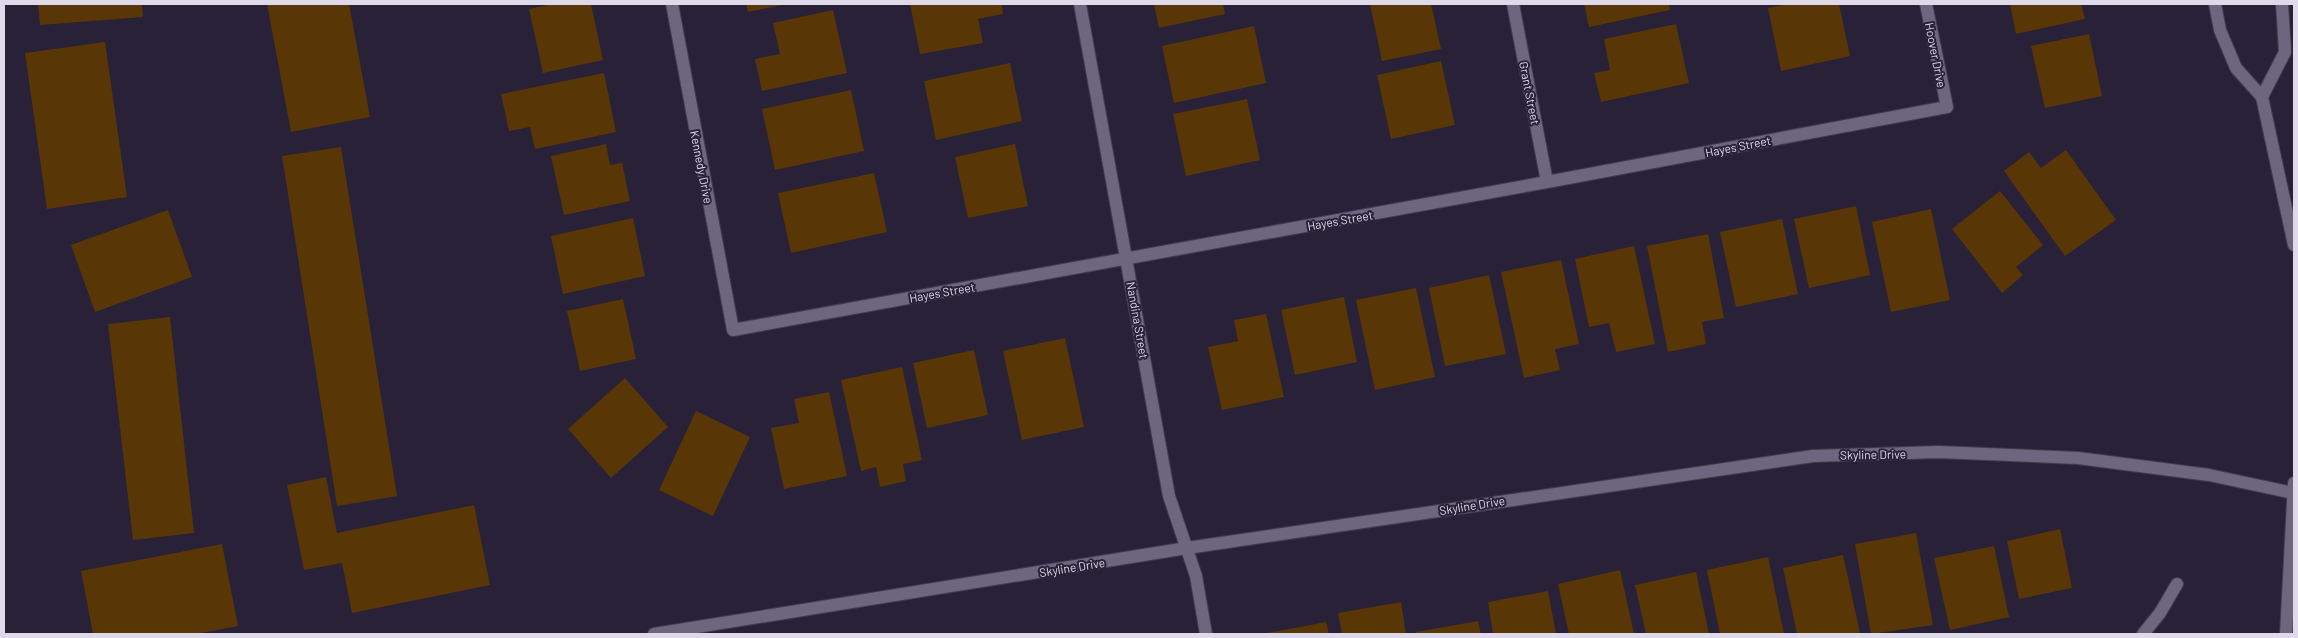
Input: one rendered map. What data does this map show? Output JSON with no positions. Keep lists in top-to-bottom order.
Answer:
{
  "streets": {
    "street": [
      "Hoover Drive",
      "Grant Street",
      "Hayes Street",
      "Kennedy Drive",
      "Nandina Street",
      "Skyline Drive"
    ]
  },
  "crossings": [
    ["Hoover Drive", "Hayes Street"],
    ["Grant Street", "Hayes Street"],
    ["Hayes Street", "Kennedy Drive"],
    ["Hayes Street", "Nandina Street"],
    ["Nandina Street", "Skyline Drive"]
  ]
}
